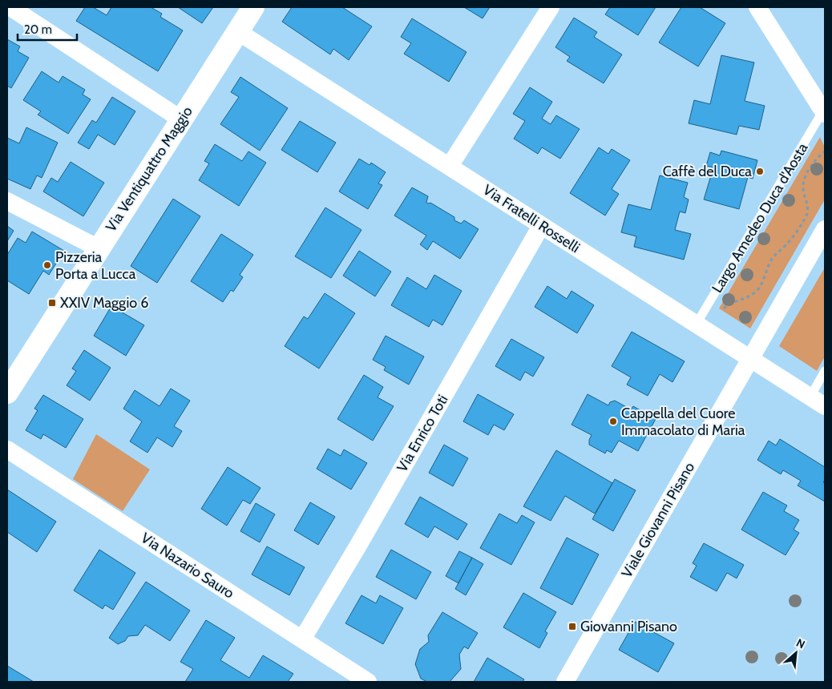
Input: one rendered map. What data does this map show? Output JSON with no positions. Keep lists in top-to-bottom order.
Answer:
{
  "streets": {
    "street": [
      "Via Ventiquattro Maggio",
      "Via Fratelli Rosselli",
      "Via Enrico Toti",
      "Viale Giovanni Pisano",
      "Via Nazario Sauro"
    ],
    "lane": ["Largo Amedeo Duca d'Aosta"]
  },
  "crossings": [
    ["Via Ventiquattro Maggio", "Via Fratelli Rosselli"],
    ["Largo Amedeo Duca d'Aosta", "Via Fratelli Rosselli"],
    ["Via Fratelli Rosselli", "Via Enrico Toti"],
    ["Via Fratelli Rosselli", "Viale Giovanni Pisano"],
    ["Via Enrico Toti", "Via Nazario Sauro"]
  ],
  "places": {
    "other": ["Caffè del Duca", "Pizzeria Porta a Lucca", "Cappella del Cuore Immacolato di Maria"],
    "transit": ["XXIV Maggio 6", "Giovanni Pisano"]
  },
  "scale_bar": "20 m",
  "north": "top right"
}
